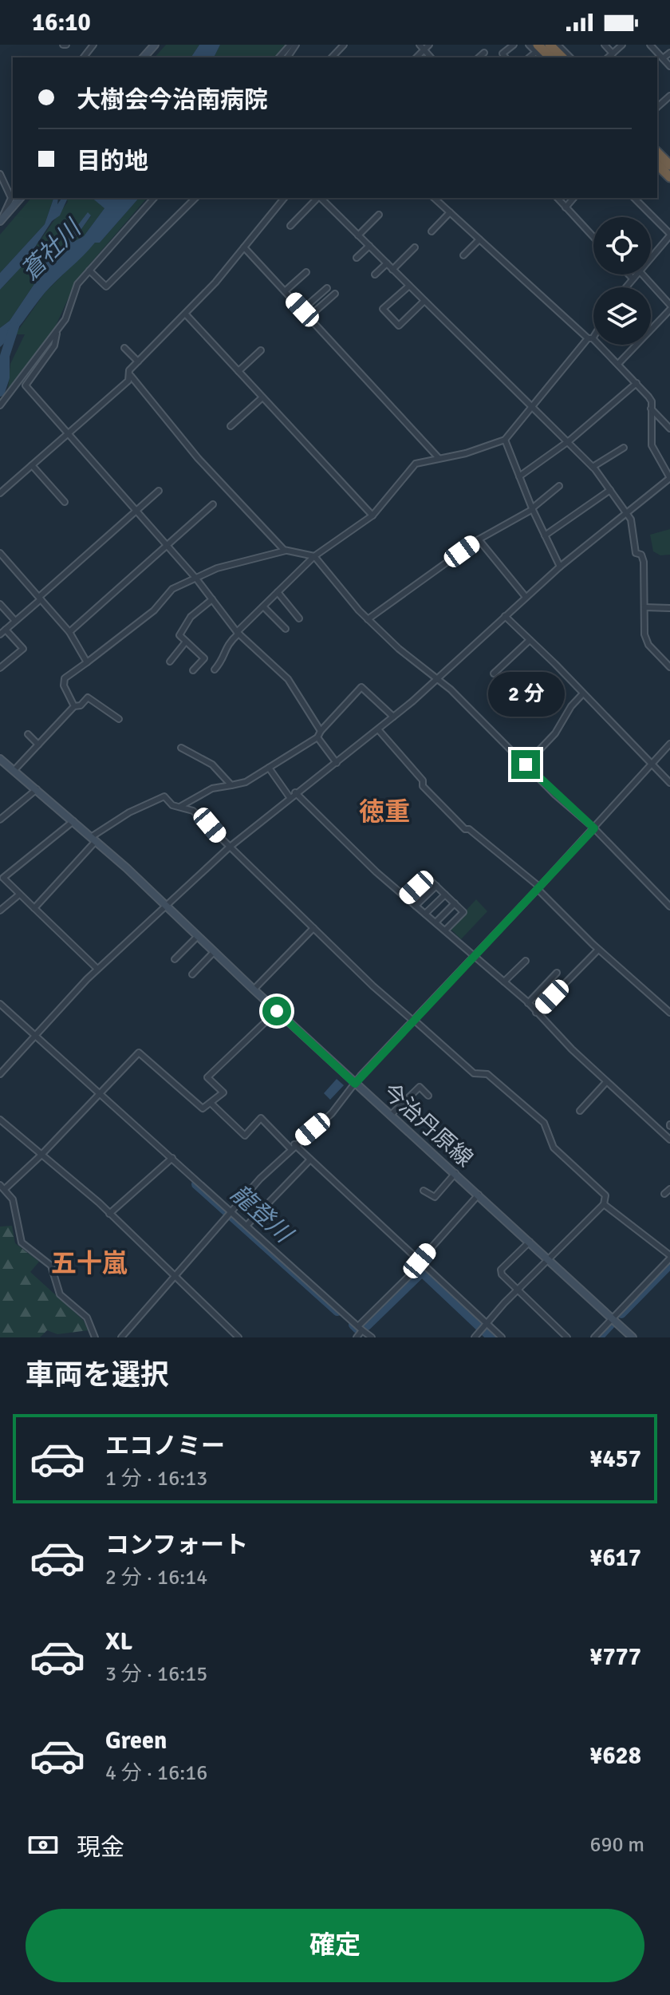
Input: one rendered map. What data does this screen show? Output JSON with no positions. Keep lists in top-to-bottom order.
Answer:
{
  "streets": {
    "main road": ["今治丹原線"]
  },
  "districts": ["徳重", "五十嵐"],
  "water": ["蒼社川", "龍登川"],
  "page": {
    "status": "16:10",
    "banner": ["大樹会今治南病院", "目的地"],
    "bubble": "2 分",
    "heading": "車両を選択",
    "list": [
      {
        "name": "エコノミー",
        "note": "1 分 · 16:13",
        "value": "¥457"
      },
      {
        "name": "コンフォート",
        "note": "2 分 · 16:14",
        "value": "¥617"
      },
      {
        "name": "XL",
        "note": "3 分 · 16:15",
        "value": "¥777"
      },
      {
        "name": "Green",
        "note": "4 分 · 16:16",
        "value": "¥628"
      }
    ],
    "pay": ["現金", "690 m"],
    "buttons": "確定"
  }
}
